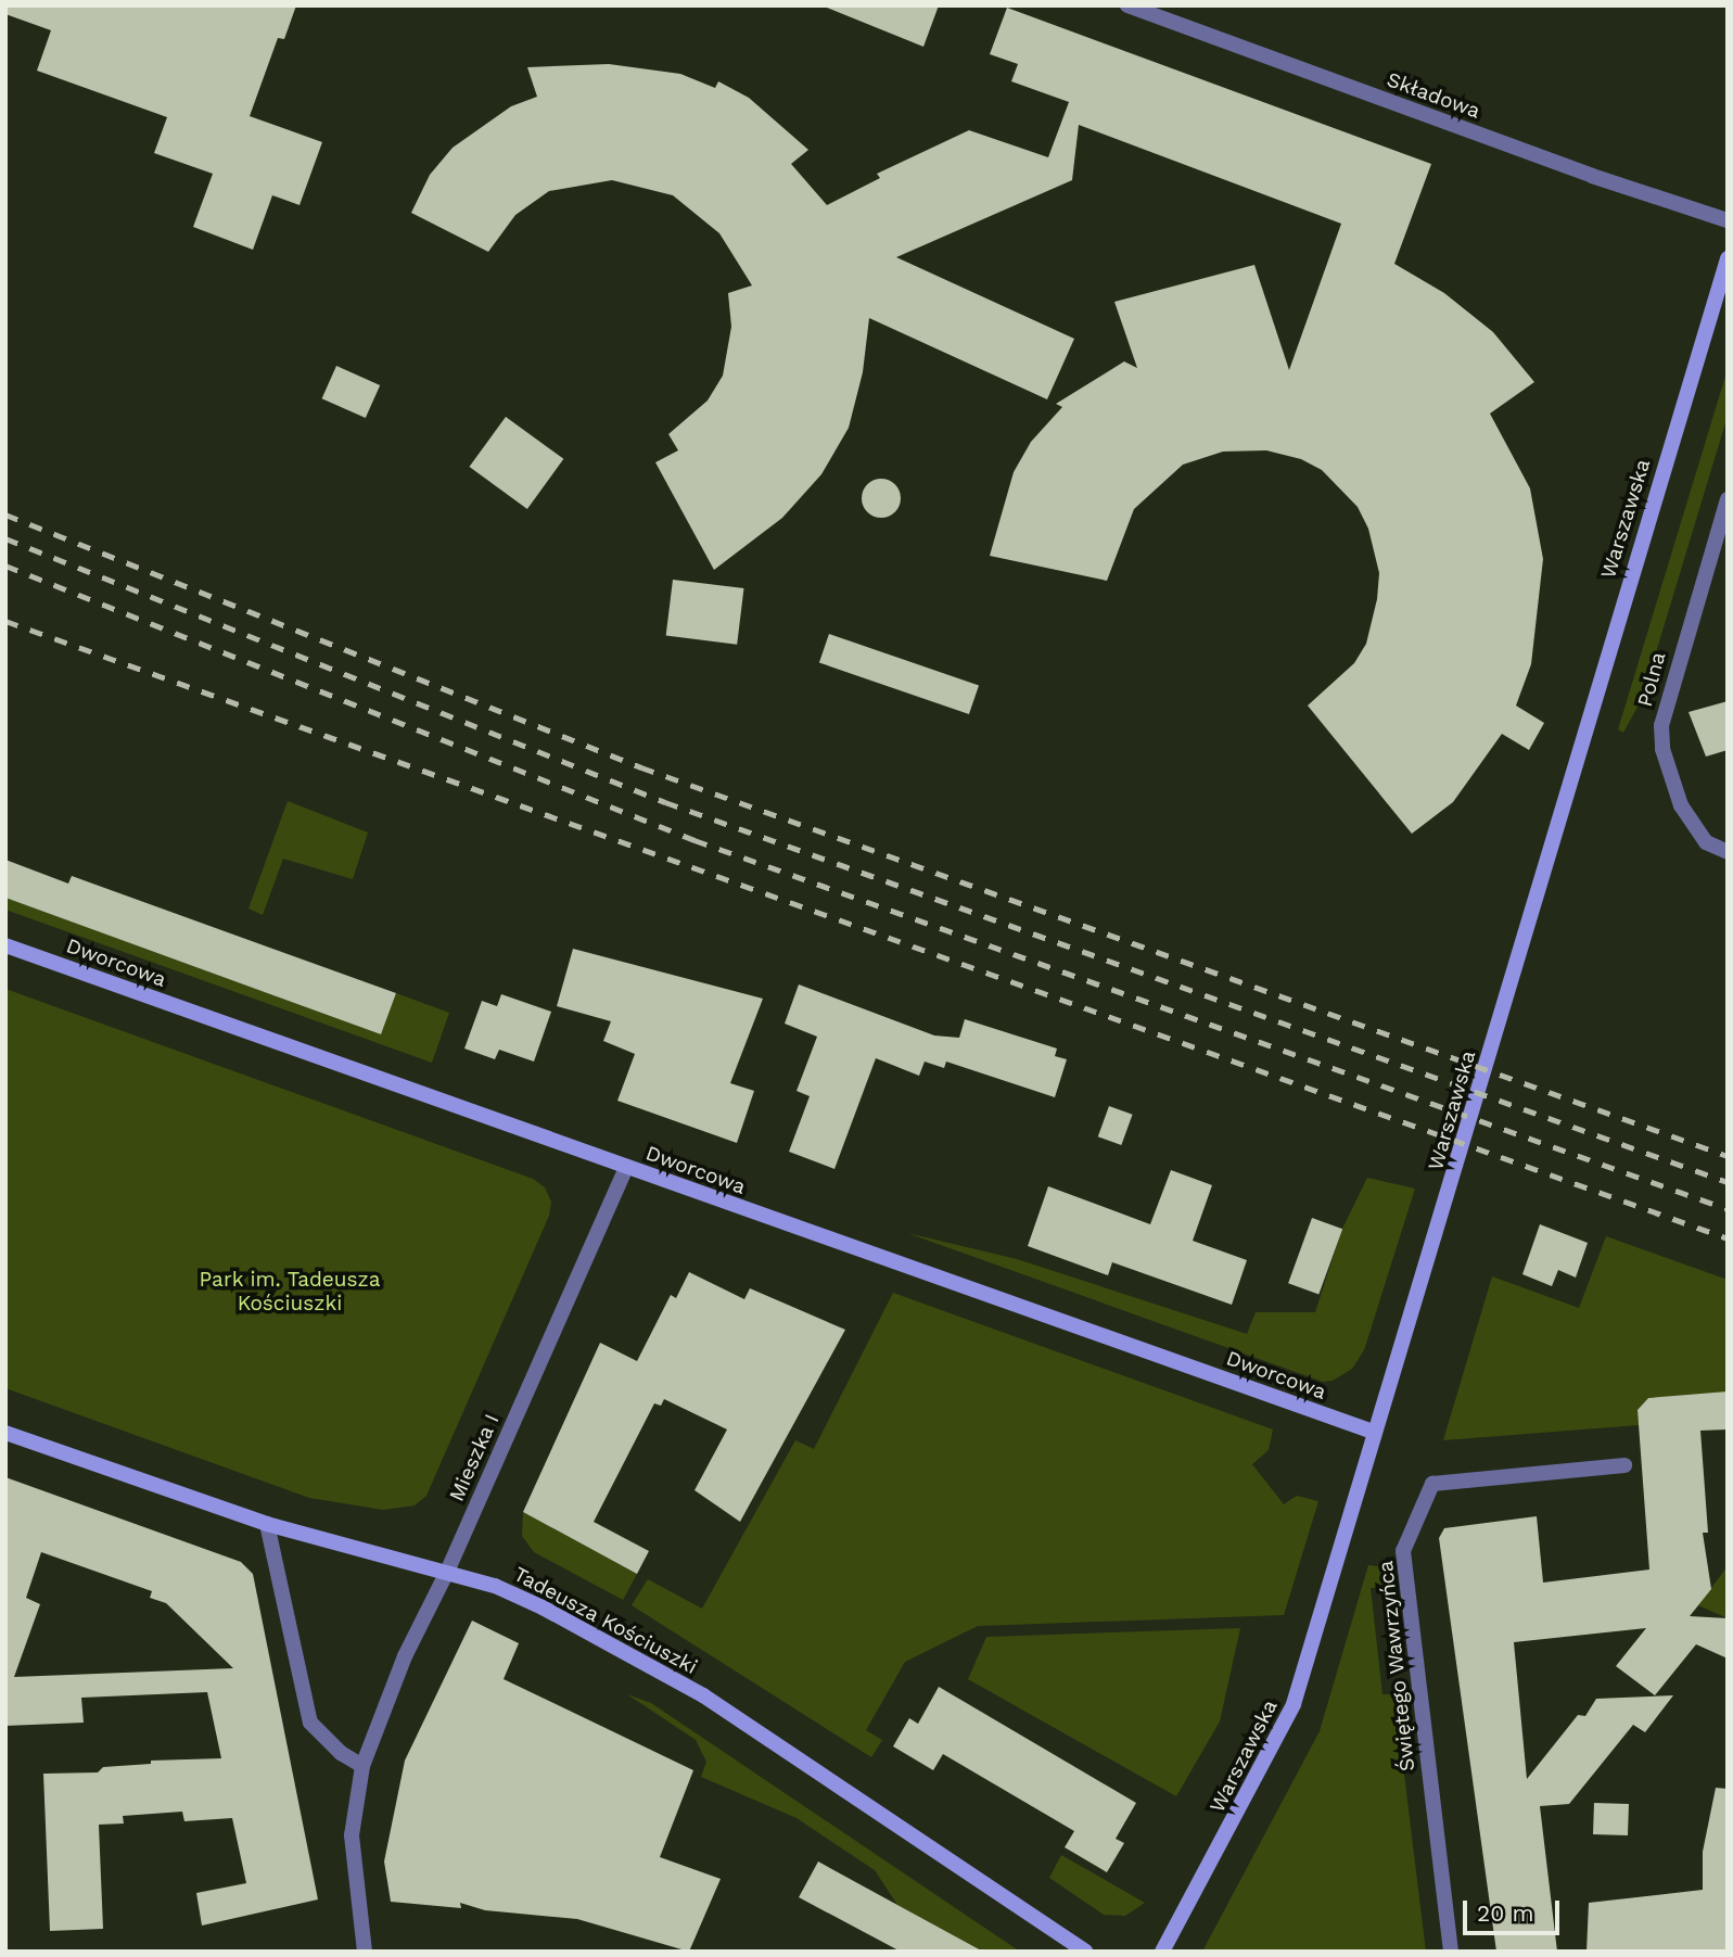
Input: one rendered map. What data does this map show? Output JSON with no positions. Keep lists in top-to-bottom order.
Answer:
{
  "streets": {
    "street": [
      "Składowa",
      "Warszawska",
      "Polna",
      "Dworcowa",
      "Mieszka I",
      "Tadeusza Kościuszki",
      "Świętego Wawrzyńca"
    ]
  },
  "crossings": [
    ["Warszawska", "Dworcowa"],
    ["Dworcowa", "Mieszka I"],
    ["Mieszka I", "Tadeusza Kościuszki"]
  ],
  "parks": ["Park im. Tadeusza Kościuszki"],
  "scale_bar": "20 m"
}
